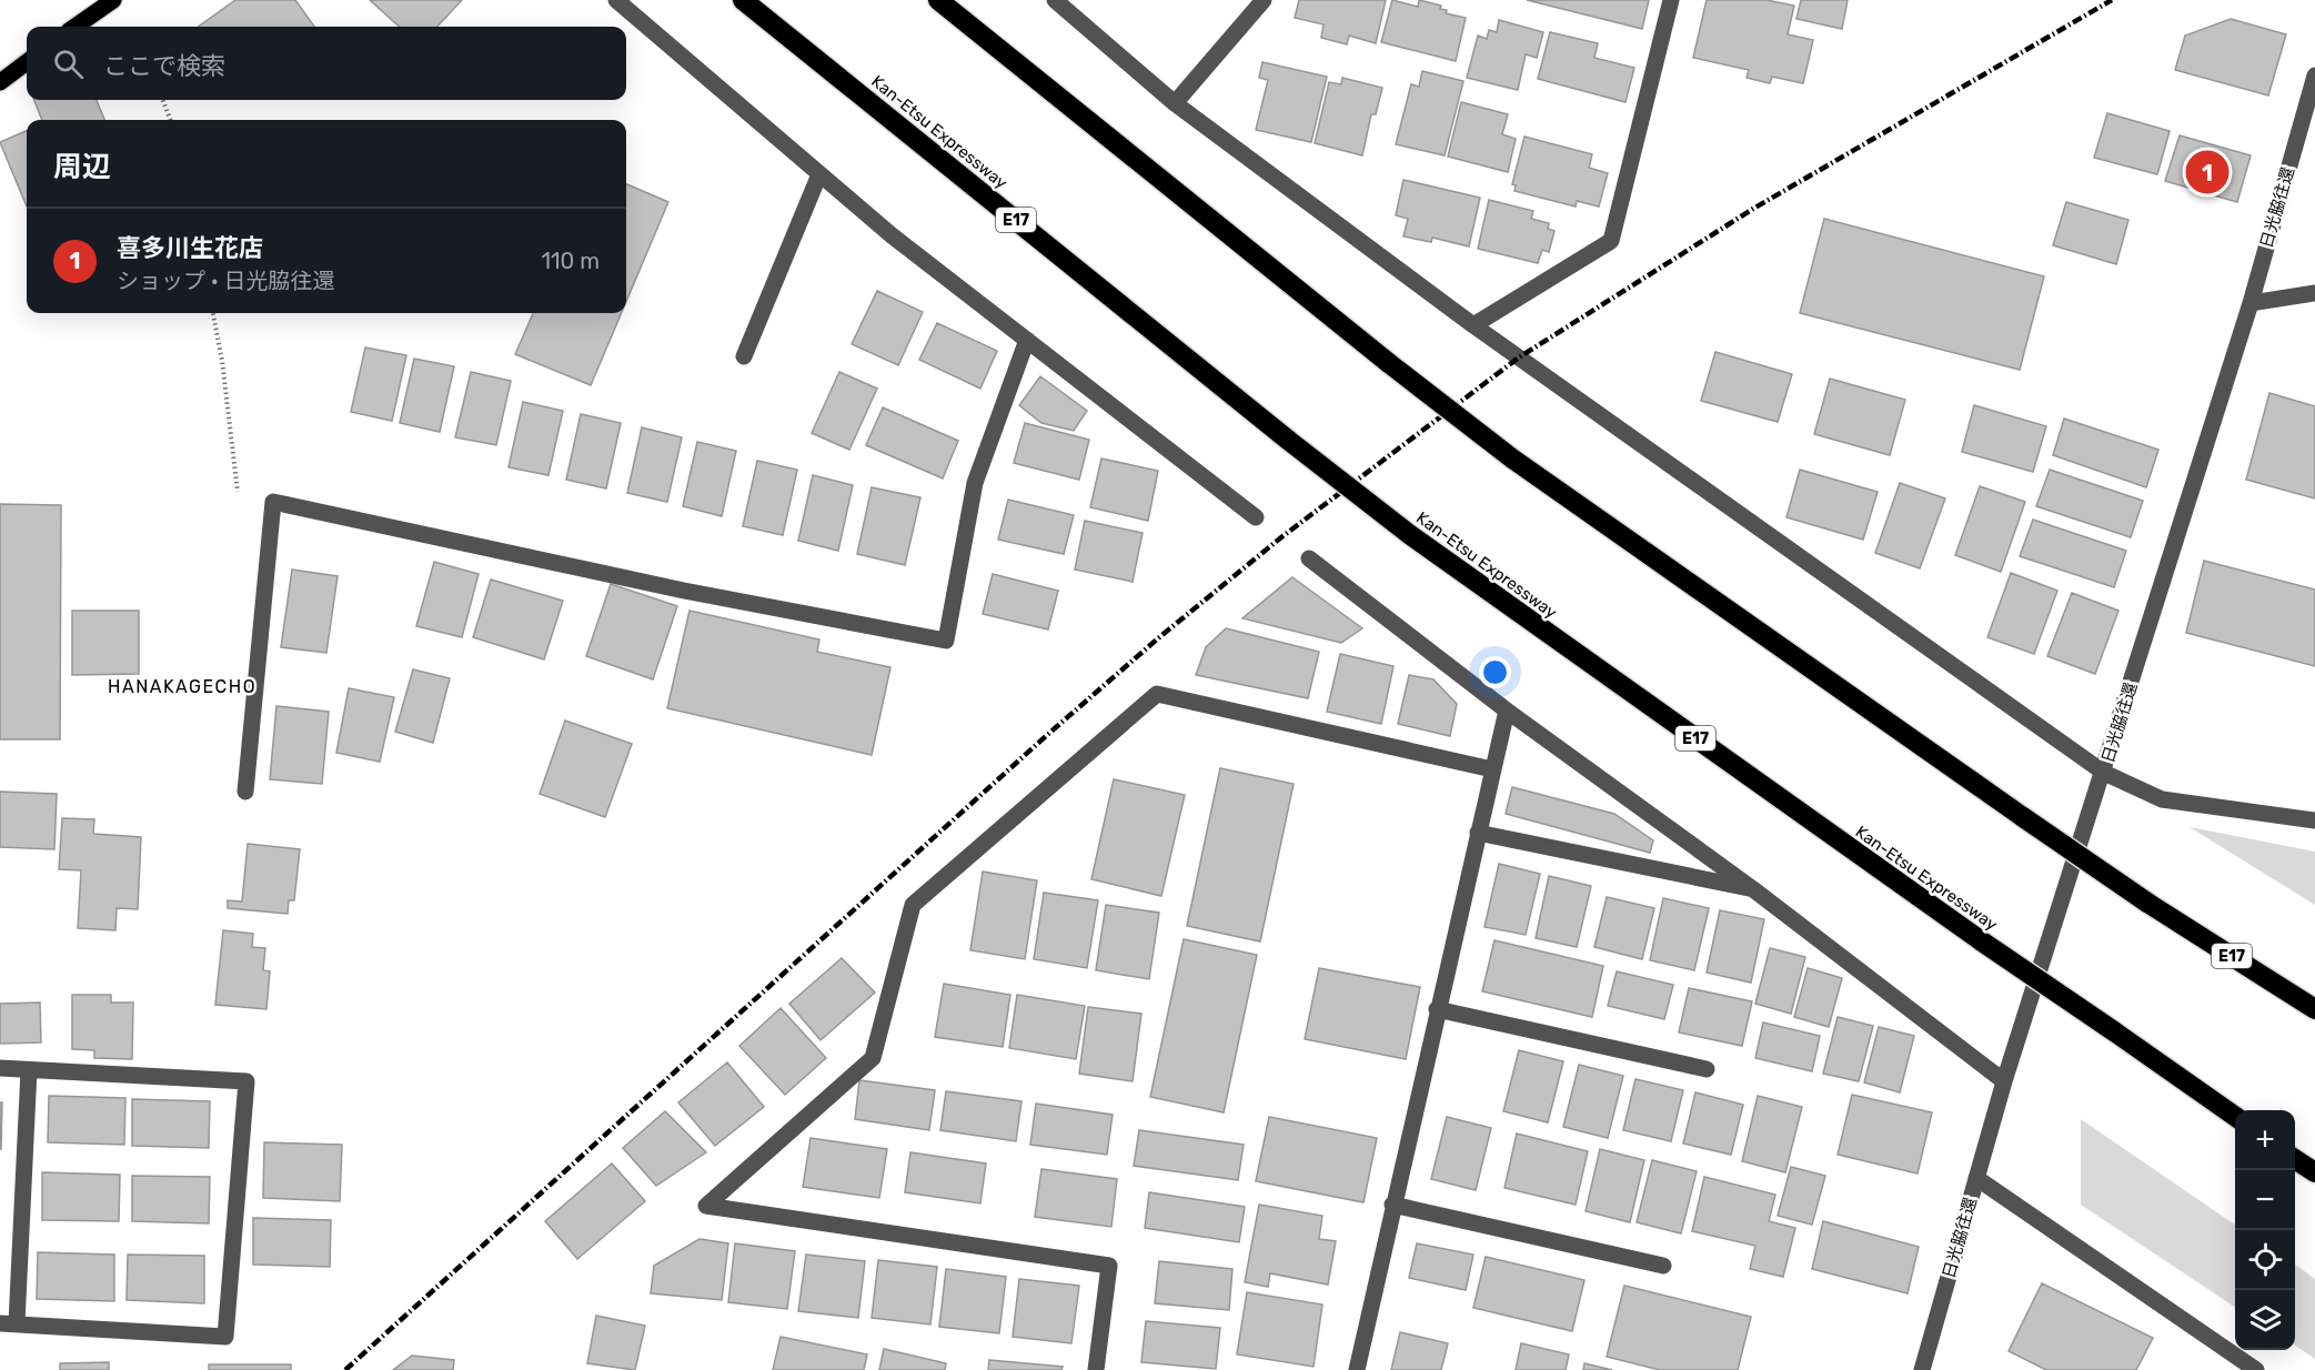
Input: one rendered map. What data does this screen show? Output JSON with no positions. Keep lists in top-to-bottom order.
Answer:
{
  "streets": {
    "highway": ["Kan-Etsu Expressway", "E17"],
    "street": ["日光脇往還"]
  },
  "districts": ["HANAKAGECHO"],
  "page": {
    "search": "ここで検索",
    "heading": "周辺",
    "pins": "1",
    "list": [
      {
        "mark": "1",
        "name": "喜多川生花店",
        "note": "ショップ · 日光脇往還",
        "value": "110 m"
      }
    ],
    "map_buttons": ["+", "−"]
  }
}
